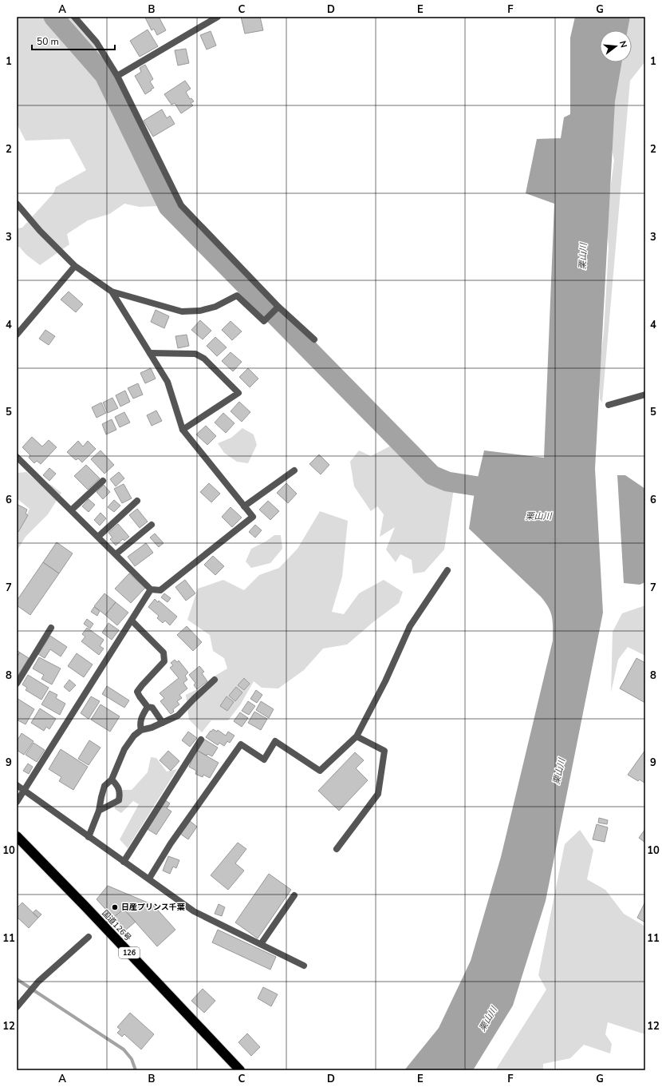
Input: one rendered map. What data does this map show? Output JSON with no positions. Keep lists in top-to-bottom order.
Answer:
{
  "streets": {
    "highway": ["国道126号", "126"]
  },
  "water": ["栗山川"],
  "places": ["日産プリンス千葉"],
  "scale_bar": "50 m",
  "north": "right",
  "grid": {
    "columns": [
      "A",
      "B",
      "C",
      "D",
      "E",
      "F",
      "G"
    ],
    "rows": [
      "1",
      "2",
      "3",
      "4",
      "5",
      "6",
      "7",
      "8",
      "9",
      "10",
      "11",
      "12"
    ]
  }
}
